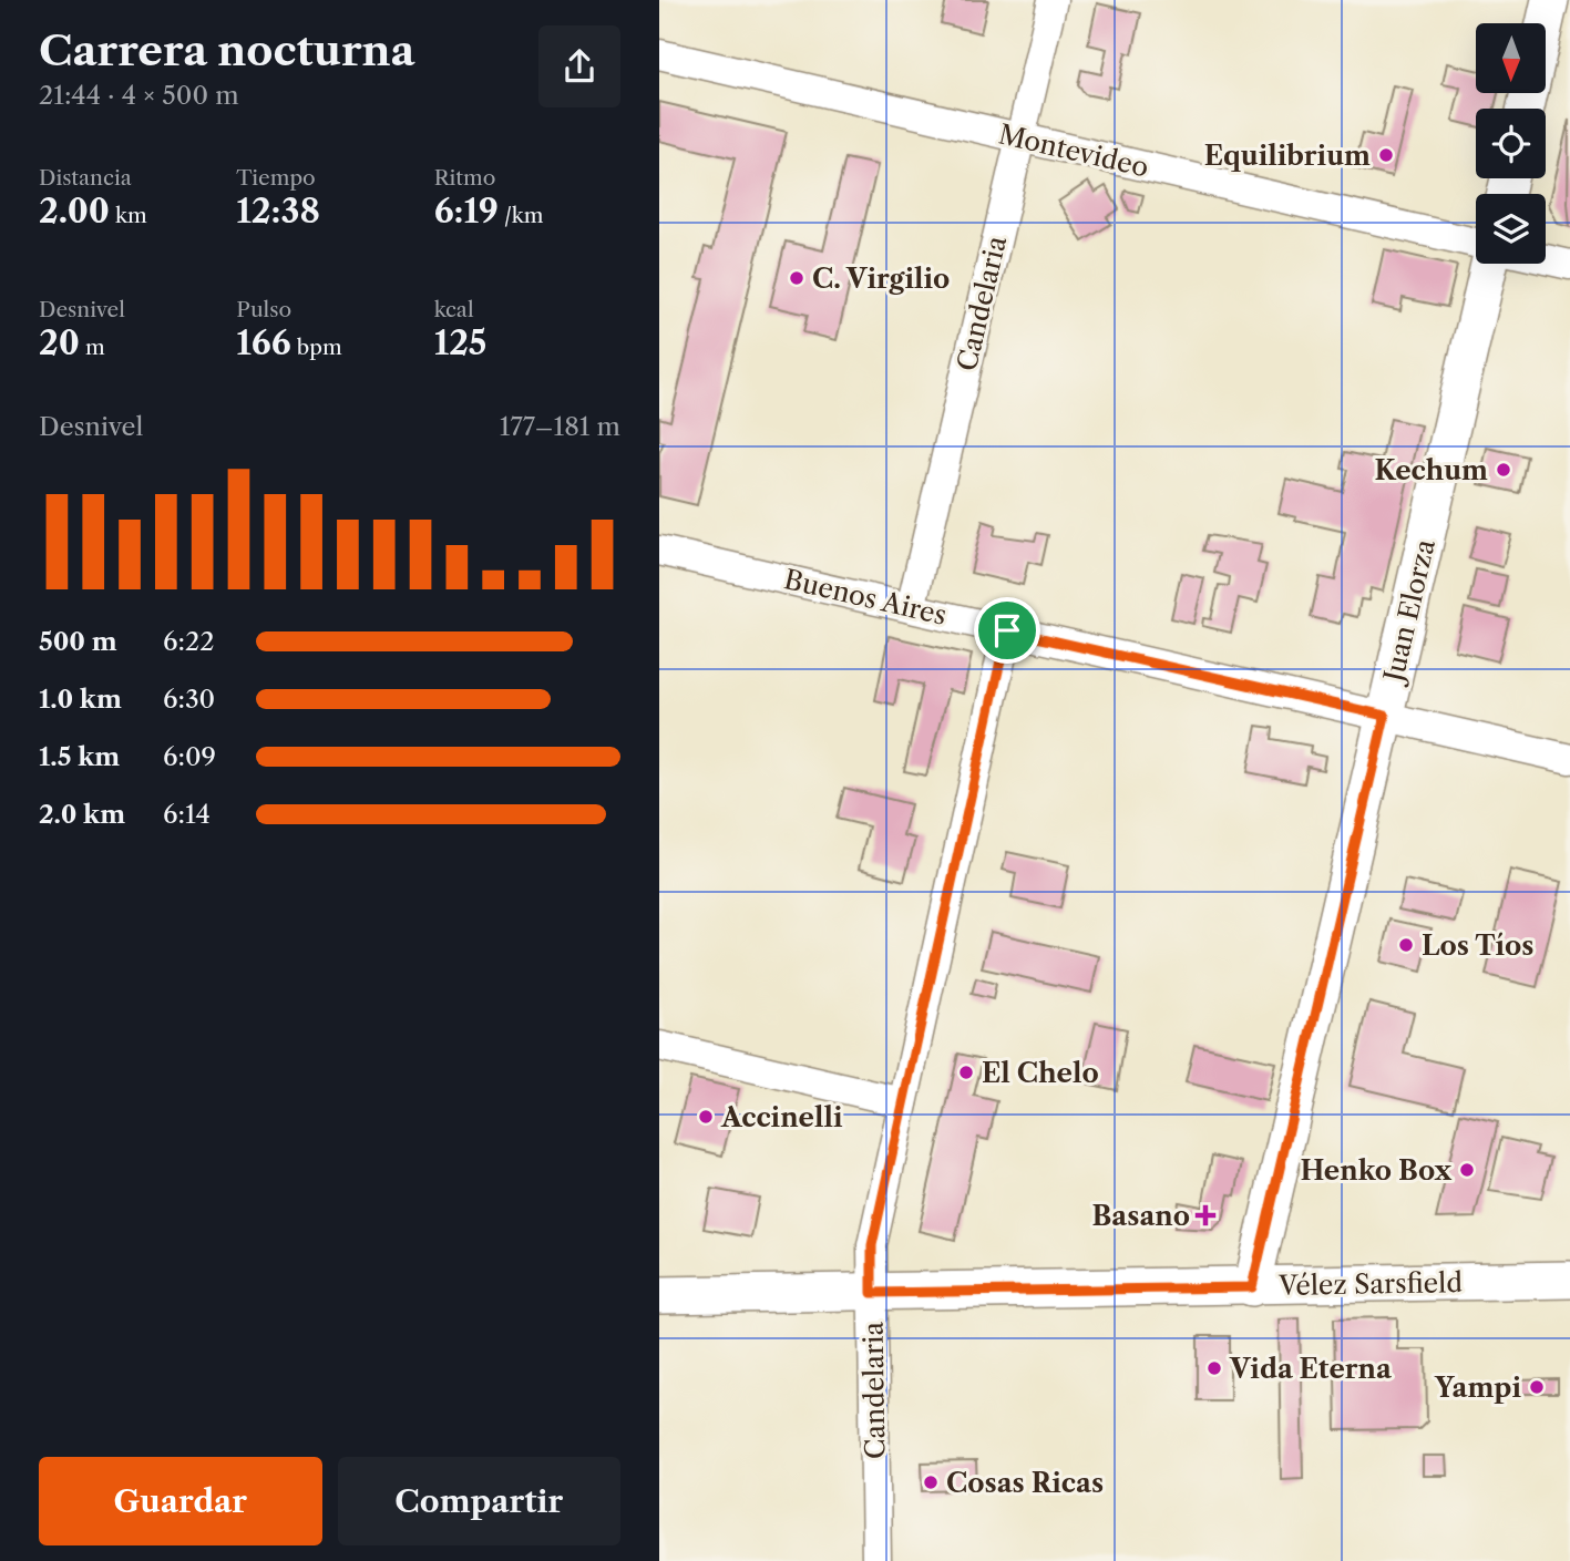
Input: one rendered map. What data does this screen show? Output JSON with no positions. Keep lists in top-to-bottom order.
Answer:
{
  "streets": {
    "main road": ["Juan Elorza", "Vélez Sarsfield"],
    "street": ["Montevideo", "Candelaria", "Buenos Aires"]
  },
  "crossings": [
    ["Montevideo", "Candelaria"],
    ["Candelaria", "Buenos Aires"],
    ["Candelaria", "Vélez Sarsfield"],
    ["Buenos Aires", "Juan Elorza"],
    ["Juan Elorza", "Vélez Sarsfield"]
  ],
  "places": {
    "other": [
      "Equilibrium",
      "C. Virgilio",
      "Kechum",
      "Los Tíos",
      "El Chelo",
      "Accinelli",
      "Henko Box",
      "Vida Eterna",
      "Yampi",
      "Cosas Ricas"
    ],
    "health": ["Basano"]
  },
  "north": "bottom",
  "page": {
    "heading": ["Carrera nocturna", "21:44 · 4 × 500 m"],
    "stats": [
      ["Distancia", "2.00 km"],
      ["Tiempo", "12:38"],
      ["Ritmo", "6:19 /km"],
      ["Desnivel", "20 m"],
      ["Pulso", "166 bpm"],
      ["kcal", "125"]
    ],
    "chart": ["Desnivel", "177–181 m"],
    "list": [
      {
        "name": "500 m",
        "note": "6:22"
      },
      {
        "name": "1.0 km",
        "note": "6:30"
      },
      {
        "name": "1.5 km",
        "note": "6:09"
      },
      {
        "name": "2.0 km",
        "note": "6:14"
      }
    ],
    "buttons": ["Guardar", "Compartir"]
  }
}
